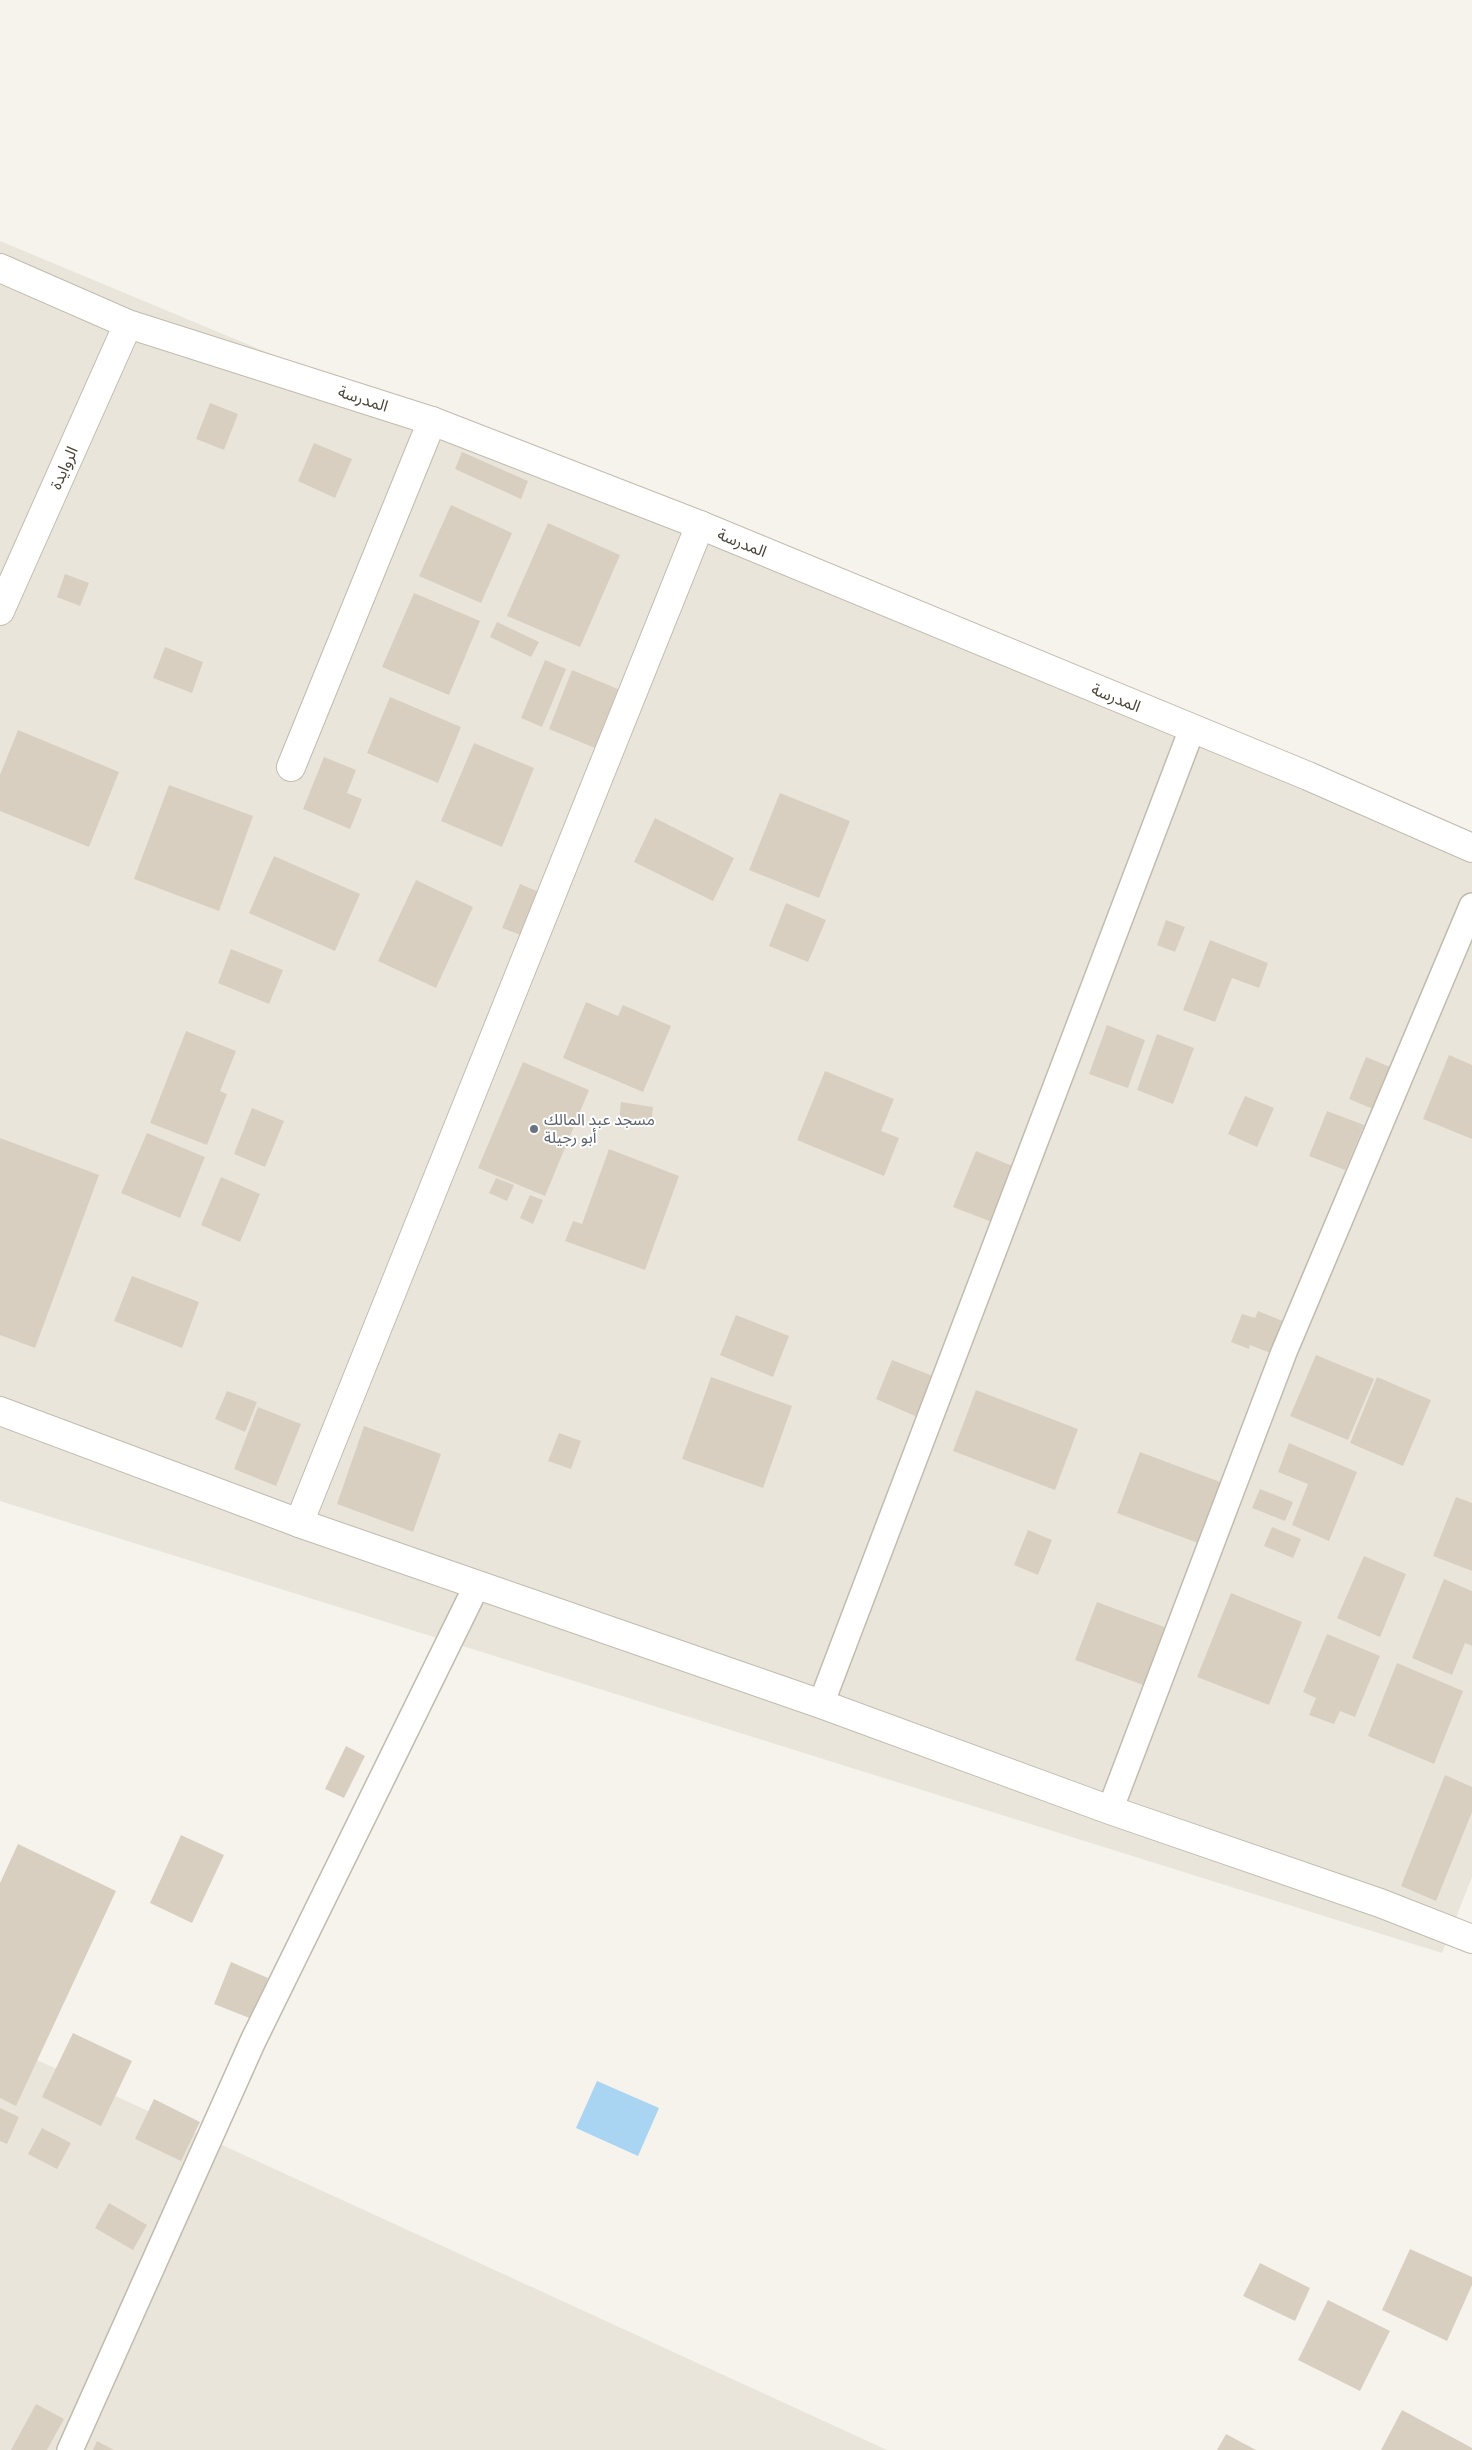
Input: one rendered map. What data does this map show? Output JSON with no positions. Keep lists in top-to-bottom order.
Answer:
{
  "streets": {
    "street": ["المدرسة", "الروايدة"]
  },
  "crossings": [
    ["المدرسة", "الروايدة"]
  ],
  "places": ["مسجد عبد المالك أبو رجيلة"]
}
